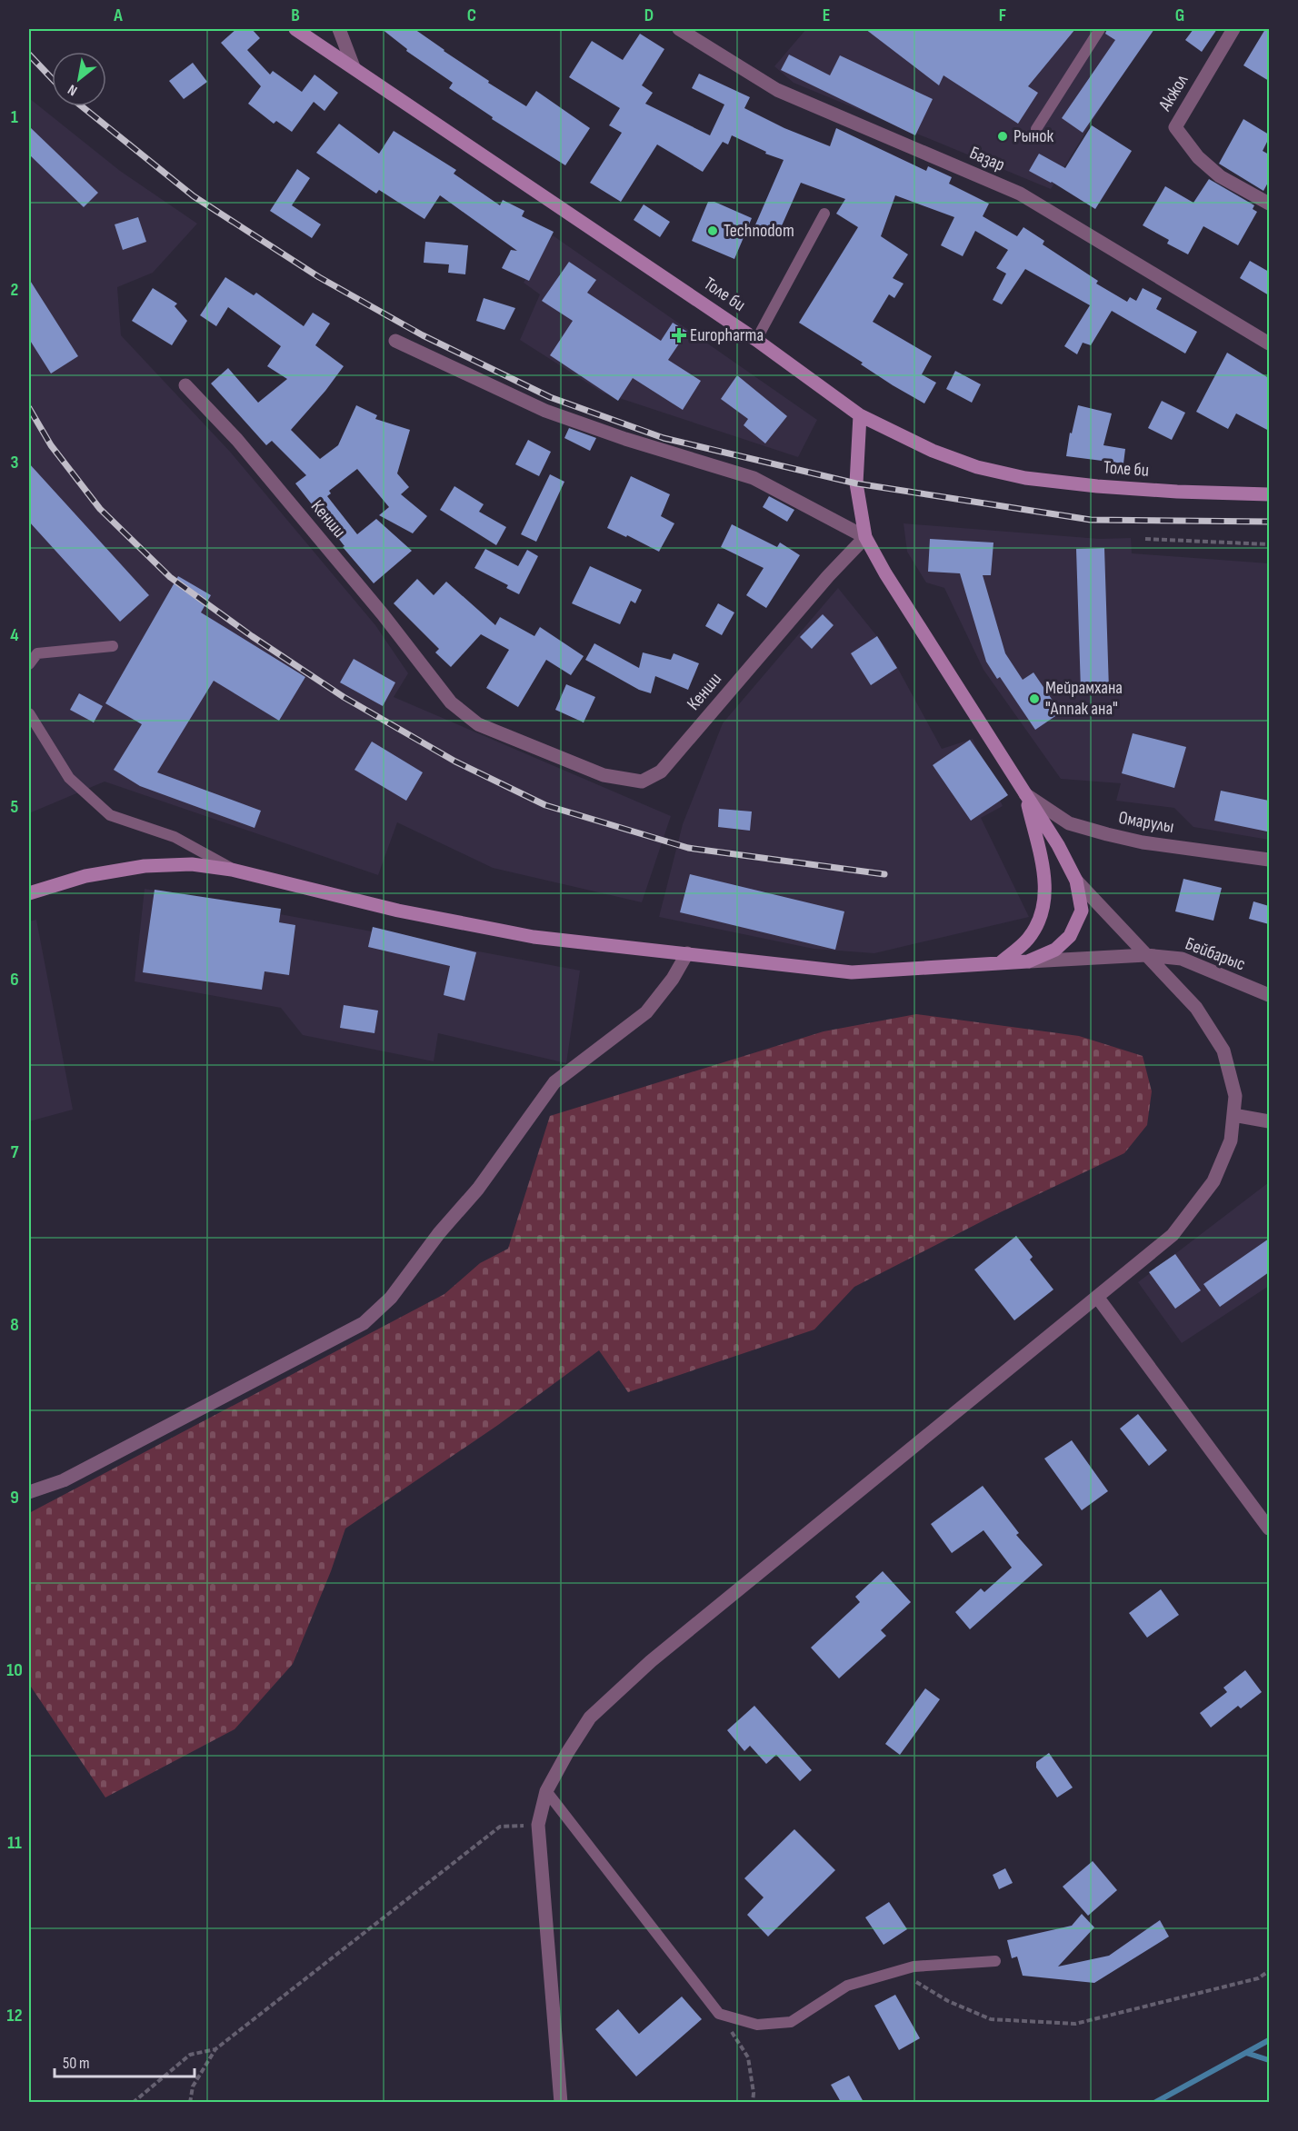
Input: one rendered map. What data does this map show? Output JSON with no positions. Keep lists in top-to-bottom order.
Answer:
{
  "streets": {
    "main road": ["Толе би"],
    "street": [
      "Акжол",
      "Базар",
      "Кенши",
      "Омарулы",
      "Бейбарыс"
    ]
  },
  "places": {
    "other": ["Рынок", "Technodom", "Мейрамхана \"Аппак ана\""],
    "health": ["Europharma"]
  },
  "scale_bar": "50 m",
  "north": "bottom left",
  "grid": {
    "columns": [
      "A",
      "B",
      "C",
      "D",
      "E",
      "F",
      "G"
    ],
    "rows": [
      "1",
      "2",
      "3",
      "4",
      "5",
      "6",
      "7",
      "8",
      "9",
      "10",
      "11",
      "12"
    ]
  }
}
